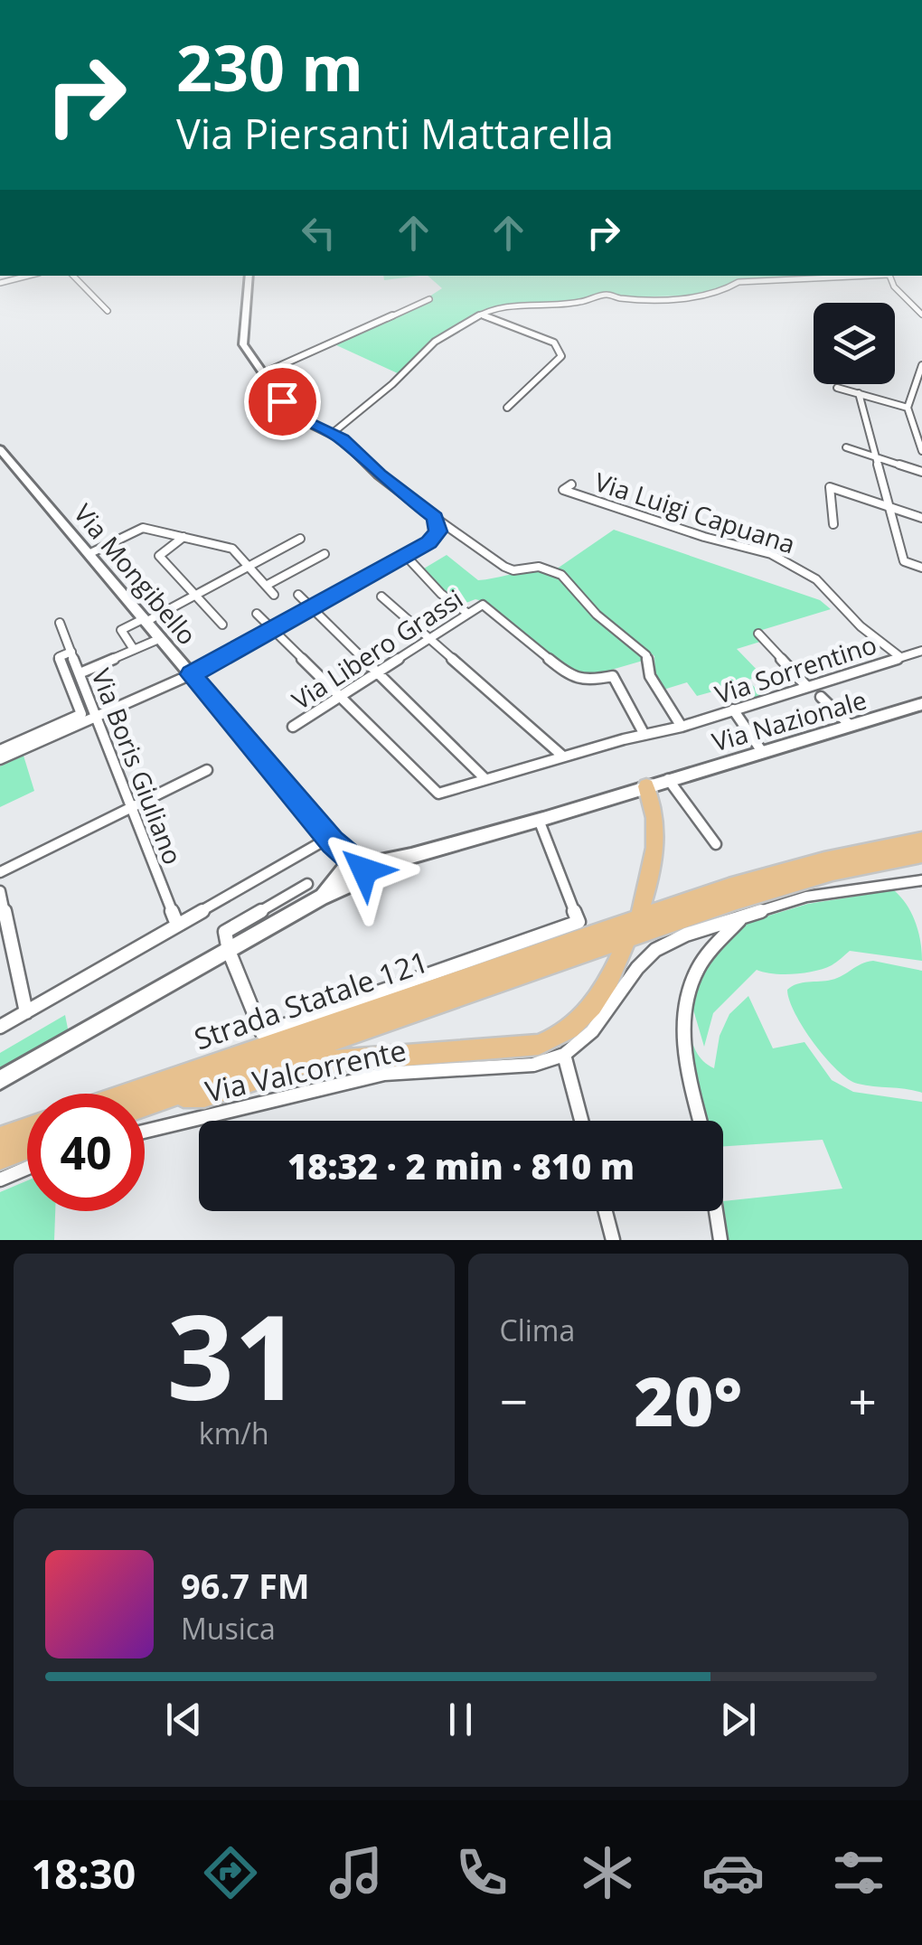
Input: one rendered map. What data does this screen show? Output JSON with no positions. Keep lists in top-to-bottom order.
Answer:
{
  "streets": {
    "main road": ["Strada Statale 121"],
    "street": [
      "Via Luigi Capuana",
      "Via Mongibello",
      "Via Libero Grassi",
      "Via Sorrentino",
      "Via Nazionale",
      "Via Boris Giuliano",
      "Via Valcorrente"
    ]
  },
  "crossings": [
    ["Via Luigi Capuana", "Via Sorrentino"],
    ["Via Libero Grassi", "Via Sorrentino"]
  ],
  "page": {
    "turn": ["230 m", "Via Piersanti Mattarella"],
    "limit": "40",
    "trip": "18:32 · 2 min · 810 m",
    "tile": [
      ["31", "km/h"],
      "Clima"
    ],
    "heat": ["−", "20°", "+"],
    "song": ["96.7 FM", "Musica"],
    "tabs": "18:30"
  }
}
